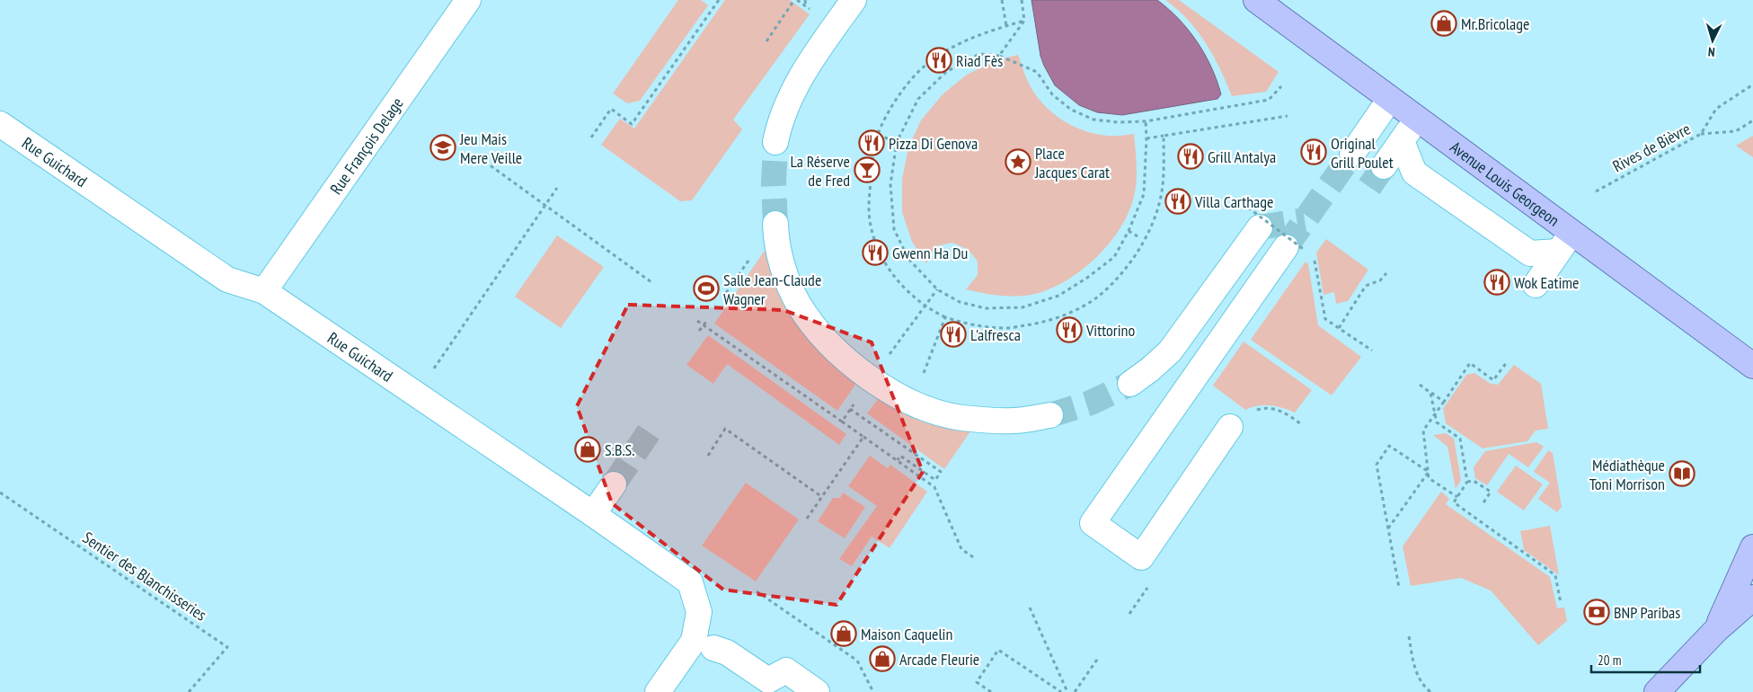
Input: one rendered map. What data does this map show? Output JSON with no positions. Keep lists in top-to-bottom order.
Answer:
{
  "streets": {
    "main road": ["Avenue Louis Georgeon"],
    "street": ["Rue François Delage", "Rue Guichard"],
    "path": ["Rives de Bièvre", "Sentier des Blanchisseries"]
  },
  "crossings": [
    ["Rue François Delage", "Rue Guichard"]
  ],
  "places": {
    "shop": [
      "Mr.Bricolage",
      "S.B.S.",
      "Maison Caquelin",
      "Arcade Fleurie"
    ],
    "restaurant": [
      "Riad Fès",
      "Pizza Di Genova",
      "Original Grill Poulet",
      "Grill Antalya",
      "Villa Carthage",
      "Gwenn Ha Du",
      "Wok Eatime",
      "Vittorino",
      "L'alfresca"
    ],
    "school or university": ["Jeu Mais Mere Veille"],
    "place": ["Place Jacques Carat"],
    "bar": ["La Réserve de Fred"],
    "sports": ["Salle Jean-Claude Wagner"],
    "library": ["Médiathèque Toni Morrison"],
    "bank": ["BNP Paribas"]
  },
  "scale_bar": "20 m",
  "north": "bottom"
}
